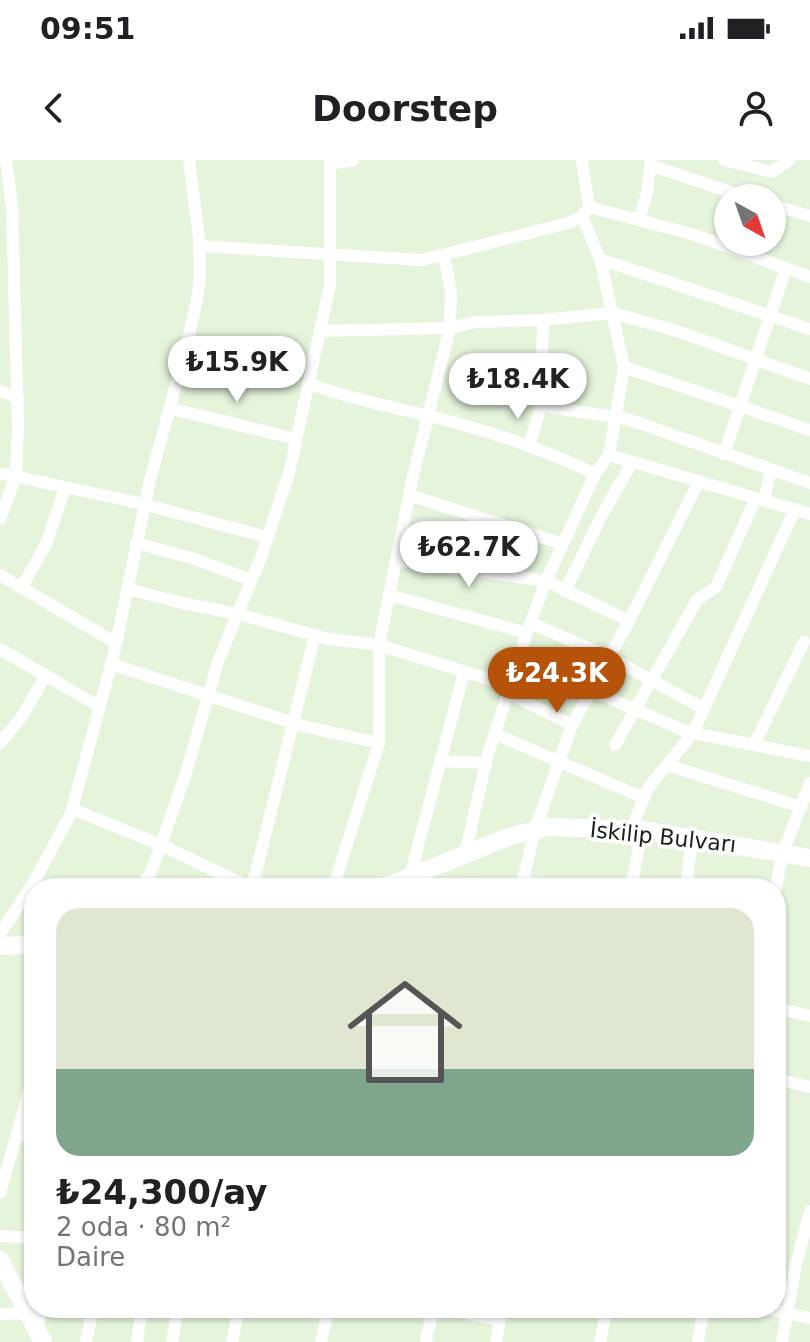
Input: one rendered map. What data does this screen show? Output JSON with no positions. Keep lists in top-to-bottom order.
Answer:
{
  "streets": {
    "main road": ["İskilip Bulvarı"]
  },
  "north": "bottom right",
  "page": {
    "status": "09:51",
    "header": "Doorstep",
    "price": [
      "₺15.9K",
      "₺18.4K",
      "₺62.7K",
      "₺24.3K"
    ],
    "list": [
      {
        "name": "₺24,300/ay",
        "note": "2 oda · 80 m² · Daire"
      }
    ]
  }
}
